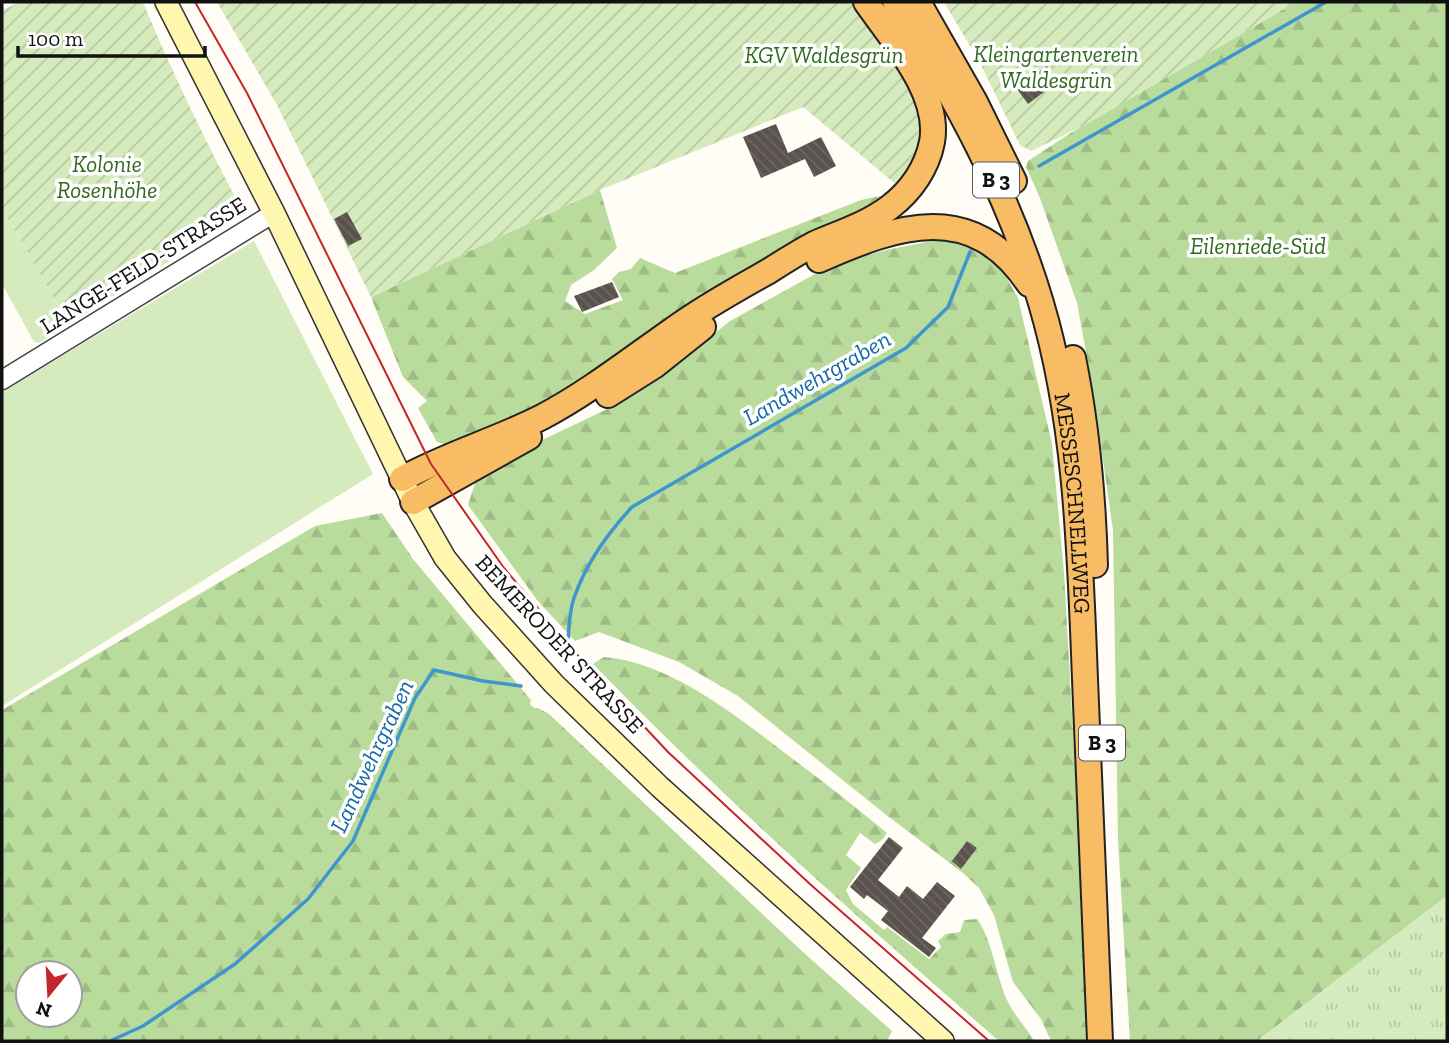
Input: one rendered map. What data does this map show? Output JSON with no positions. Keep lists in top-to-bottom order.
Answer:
{
  "streets": {
    "highway": ["B 3", "MESSESCHNELLWEG"],
    "main road": ["BEMERODER STRASSE"],
    "street": ["LANGE-FELD-STRASSE"]
  },
  "crossings": [
    ["LANGE-FELD-STRASSE", "BEMERODER STRASSE"]
  ],
  "water": ["Landwehrgraben"],
  "parks": [
    "Kleingartenverein Waldesgrün",
    "KGV Waldesgrün",
    "Kolonie Rosenhöhe",
    "Eilenriede-Süd"
  ],
  "scale_bar": "100 m",
  "north": "bottom"
}
